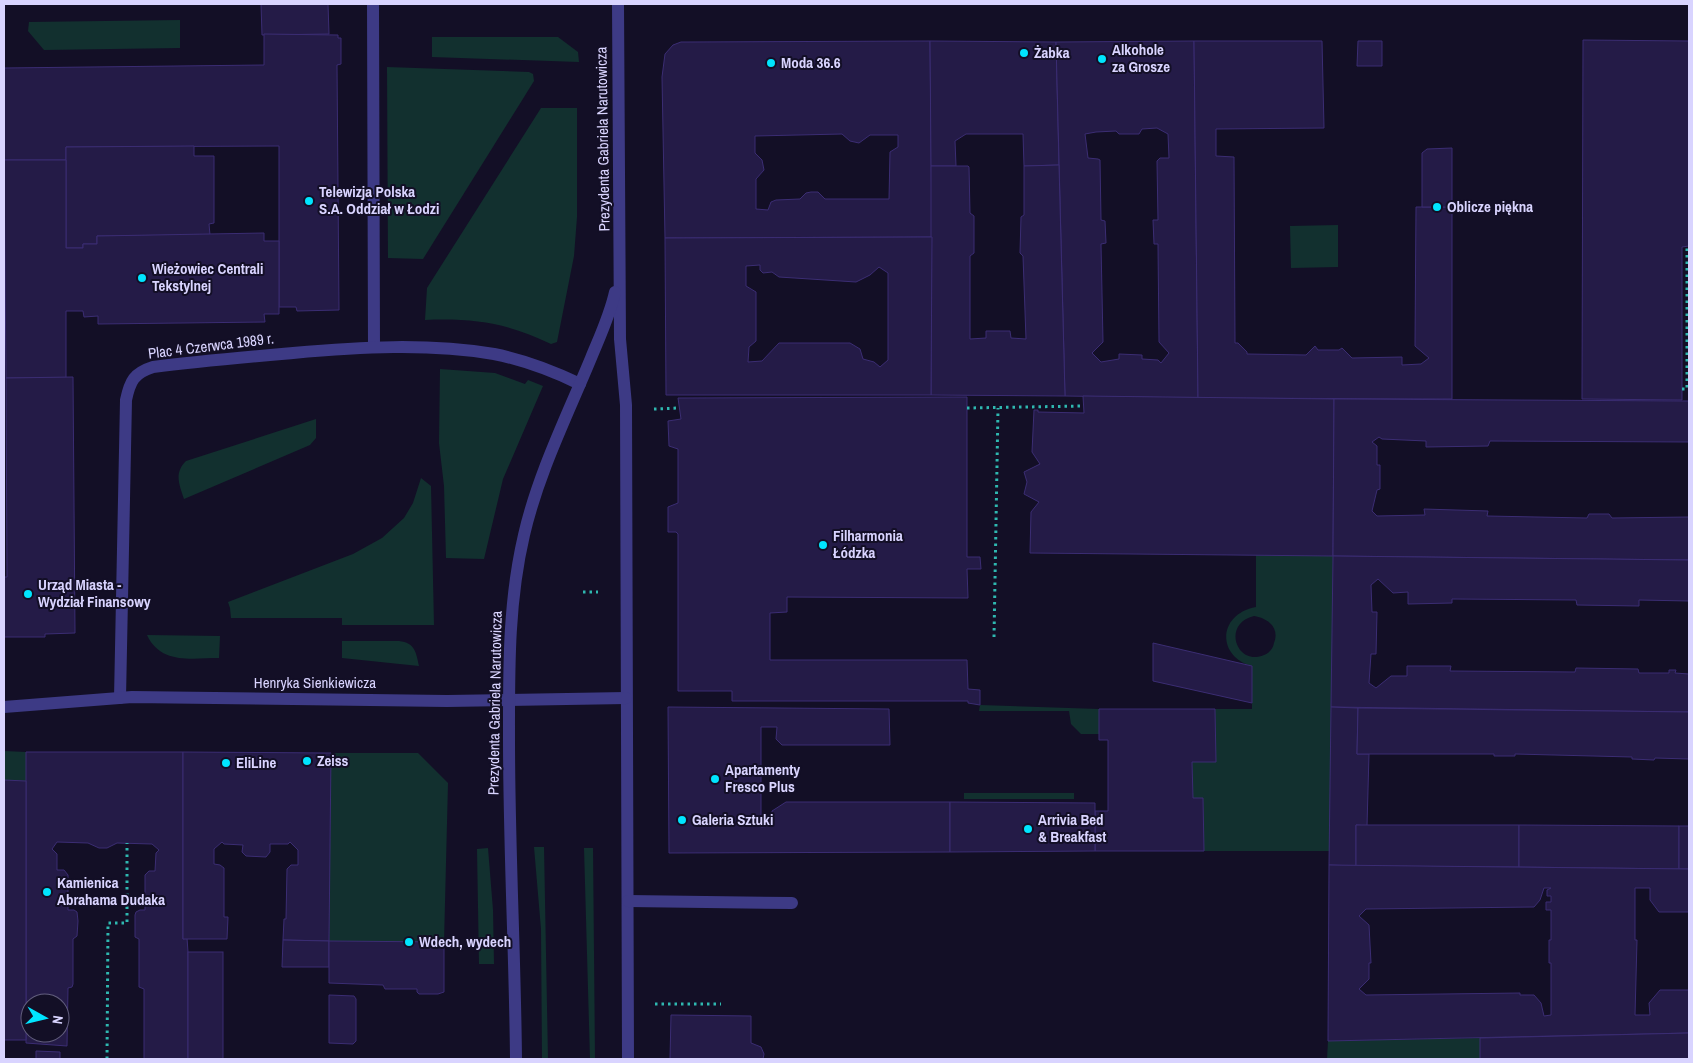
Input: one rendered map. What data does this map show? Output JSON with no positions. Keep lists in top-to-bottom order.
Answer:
{
  "streets": {
    "street": ["Prezydenta Gabriela Narutowicza", "Plac 4 Czerwca 1989 r.", "Henryka Sienkiewicza"]
  },
  "crossings": [
    ["Prezydenta Gabriela Narutowicza", "Plac 4 Czerwca 1989 r."],
    ["Prezydenta Gabriela Narutowicza", "Henryka Sienkiewicza"],
    ["Plac 4 Czerwca 1989 r.", "Henryka Sienkiewicza"]
  ],
  "places": [
    "Żabka",
    "Alkohole za Grosze",
    "Moda 36.6",
    "Telewizja Polska S.A. Oddział w Łodzi",
    "Oblicze piękna",
    "Wieżowiec Centrali Tekstylnej",
    "Filharmonia Łódzka",
    "Urząd Miasta - Wydział Finansowy",
    "Zeiss",
    "EliLine",
    "Apartamenty Fresco Plus",
    "Galeria Sztuki",
    "Arrivia Bed & Breakfast",
    "Kamienica Abrahama Dudaka",
    "Wdech, wydech"
  ],
  "north": "right"
}
